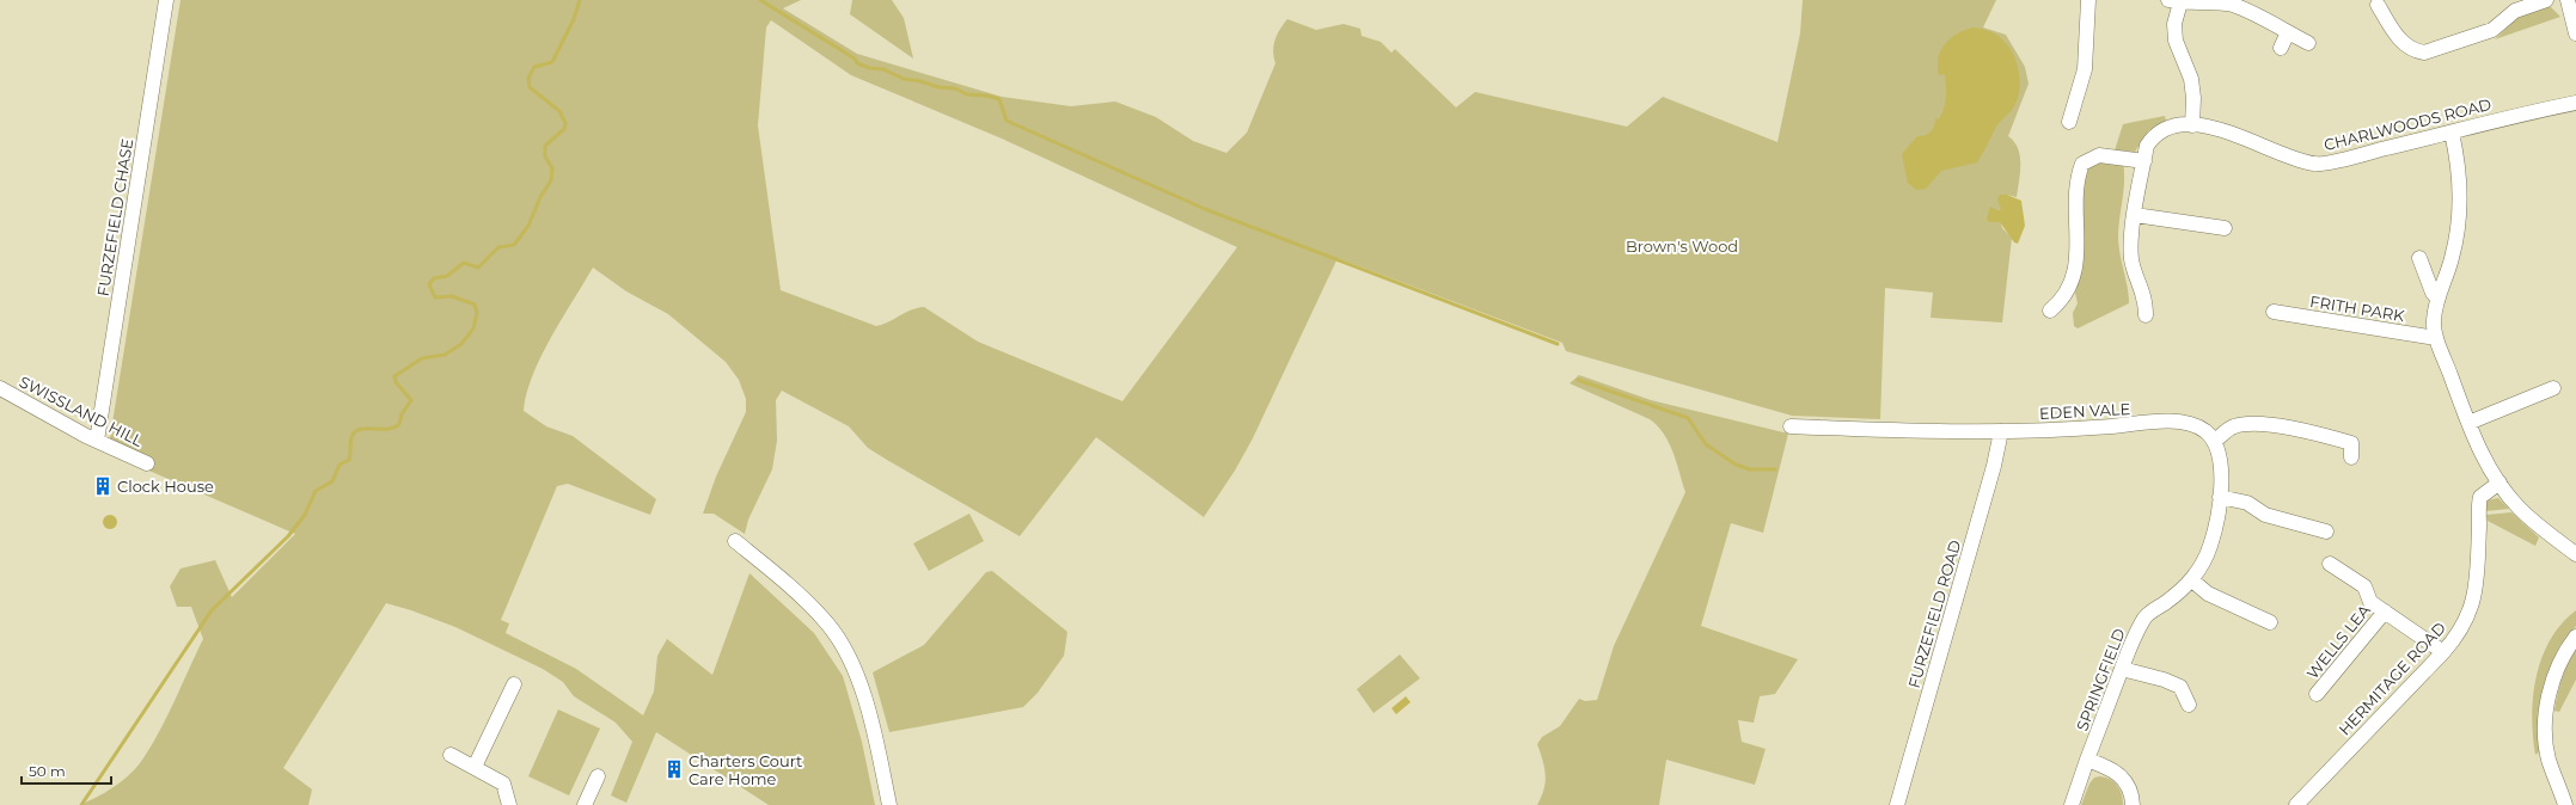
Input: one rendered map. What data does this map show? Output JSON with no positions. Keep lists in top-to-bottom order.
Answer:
{
  "streets": {
    "street": [
      "CHARLWOODS ROAD",
      "FURZEFIELD CHASE",
      "FRITH PARK",
      "SWISSLAND HILL",
      "EDEN VALE",
      "FURZEFIELD ROAD",
      "WELLS LEA",
      "HERMITAGE ROAD",
      "SPRINGFIELD"
    ]
  },
  "crossings": [
    ["FURZEFIELD CHASE", "SWISSLAND HILL"],
    ["EDEN VALE", "FURZEFIELD ROAD"],
    ["EDEN VALE", "SPRINGFIELD"],
    ["WELLS LEA", "HERMITAGE ROAD"]
  ],
  "parks": ["Brown's Wood"],
  "places": {
    "building": ["Clock House", "Charters Court Care Home"]
  },
  "scale_bar": "50 m"
}
